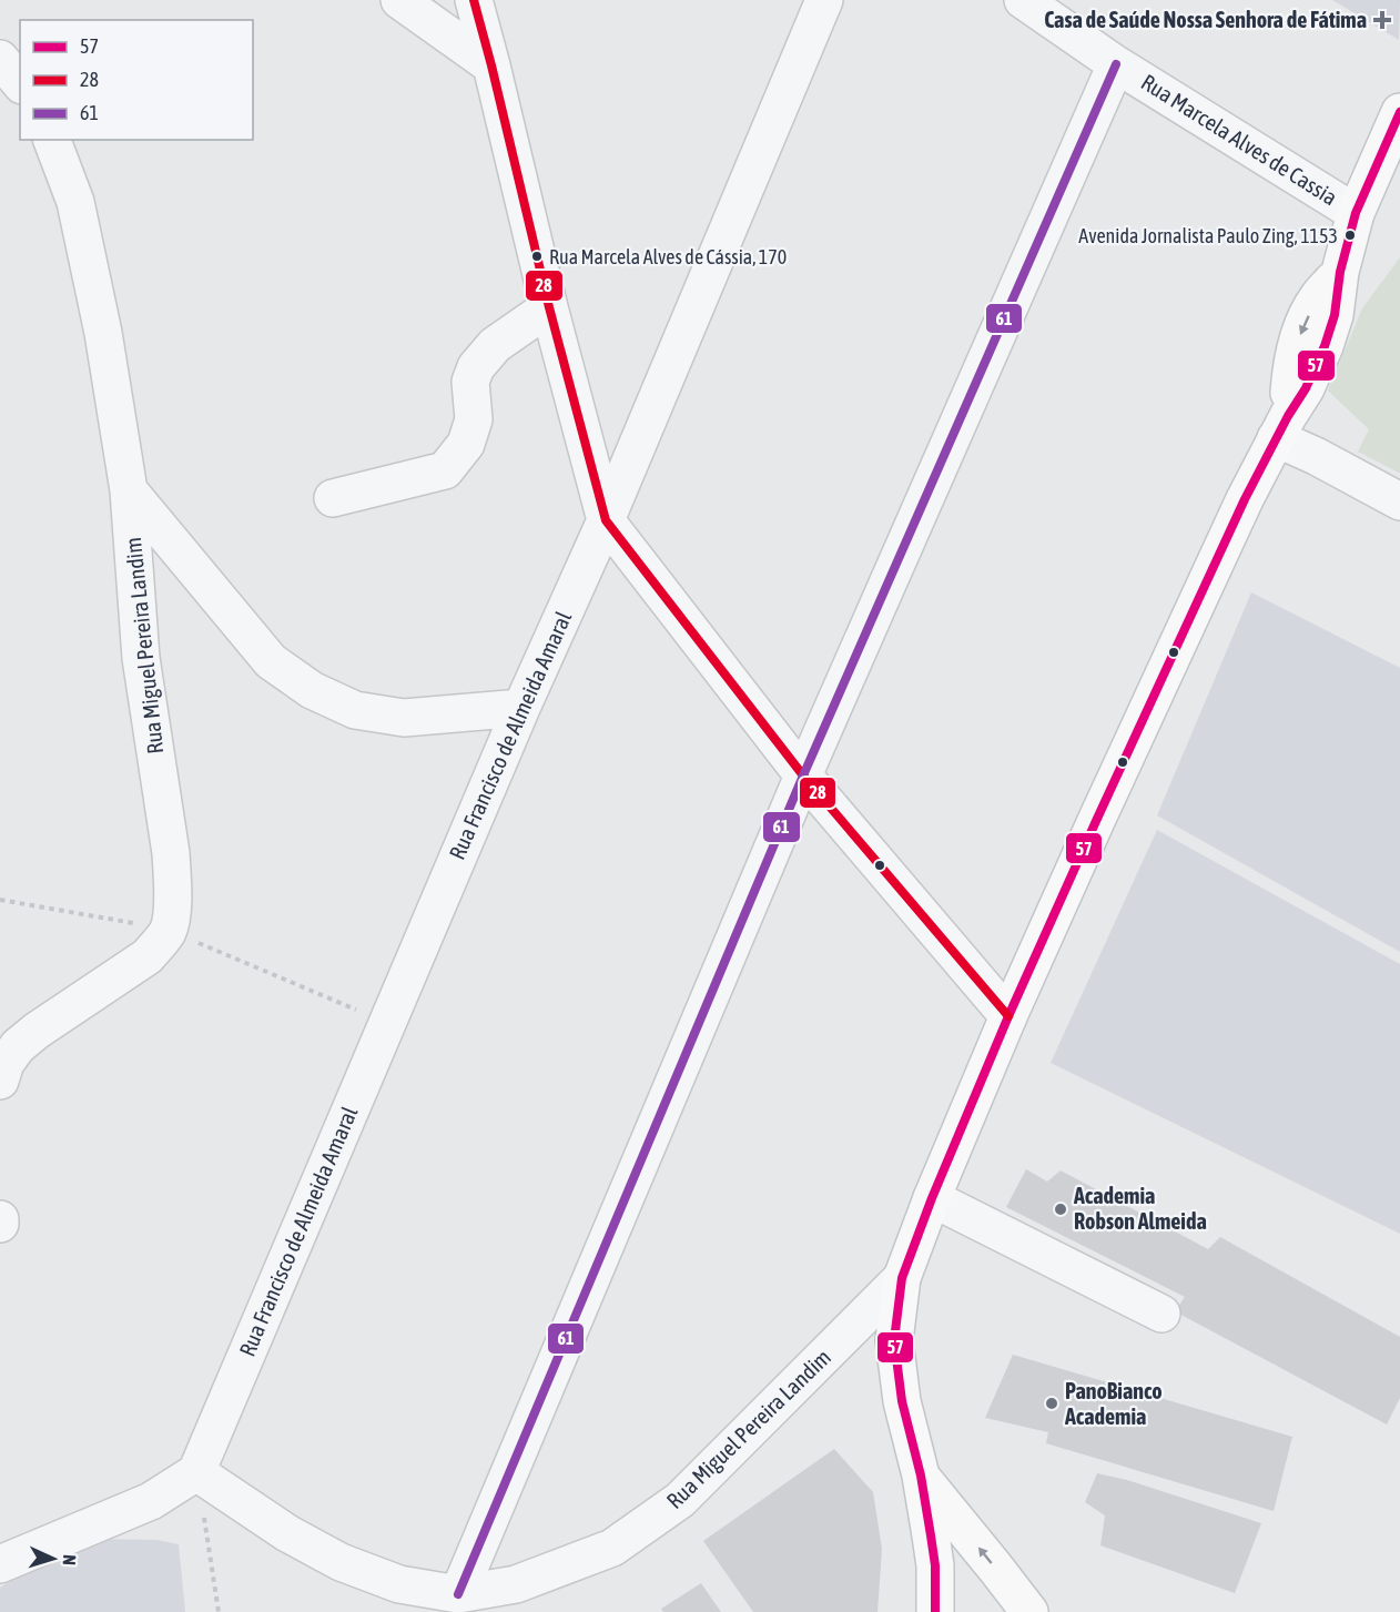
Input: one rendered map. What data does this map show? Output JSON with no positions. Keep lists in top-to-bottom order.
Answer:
{
  "streets": {
    "street": ["Rua Marcela Alves de Cassia", "Rua Miguel Pereira Landim", "Rua Francisco de Almeida Amaral"]
  },
  "crossings": [
    ["Rua Miguel Pereira Landim", "Rua Francisco de Almeida Amaral"]
  ],
  "places": {
    "health": ["Casa de Saúde Nossa Senhora de Fátima"],
    "other": [
      "Avenida Jornalista Paulo Zing, 1153",
      "Rua Marcela Alves de Cássia, 170",
      "Academia Robson Almeida",
      "PanoBianco Academia"
    ]
  },
  "lines": ["transit line 28", "transit line 61", "transit line 57"],
  "legend": ["57", "28", "61"],
  "north": "right"
}
